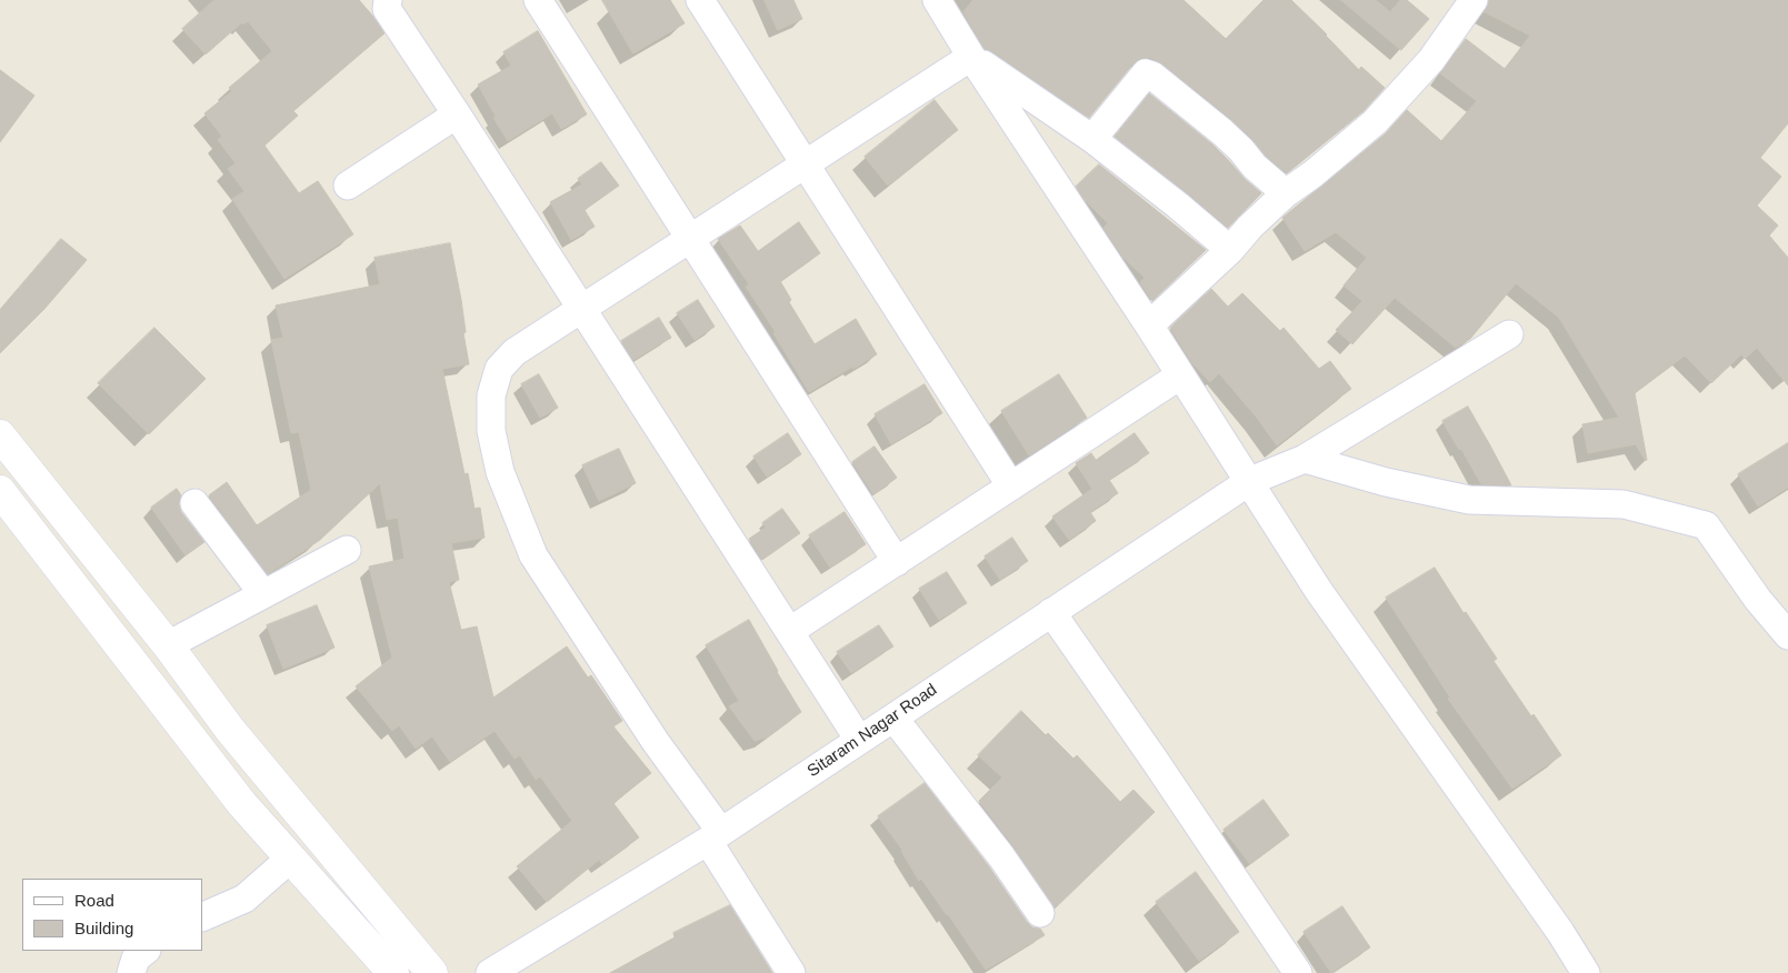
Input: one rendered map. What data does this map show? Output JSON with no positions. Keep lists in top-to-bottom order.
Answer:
{
  "streets": {
    "street": ["Sitaram Nagar Road"]
  },
  "legend": ["Road", "Building"]
}
